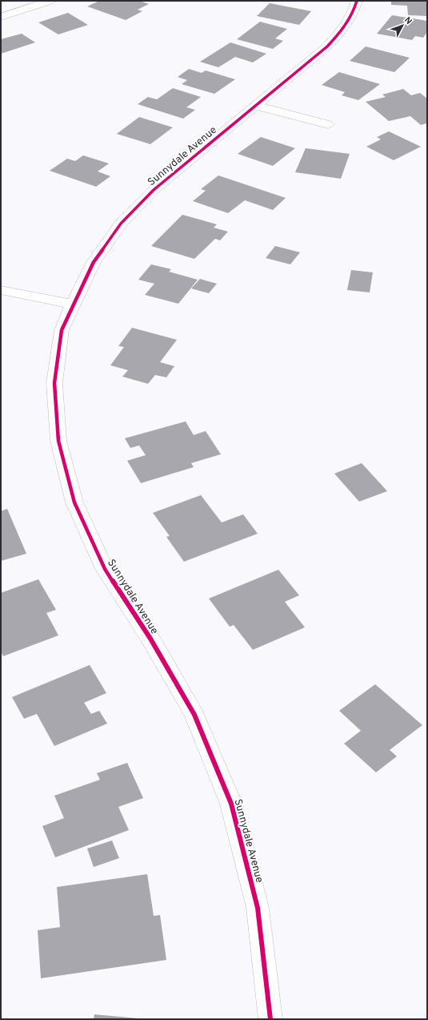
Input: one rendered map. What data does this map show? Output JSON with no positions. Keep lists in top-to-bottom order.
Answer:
{
  "streets": {
    "street": ["Sunnydale Avenue"]
  },
  "north": "top right"
}
